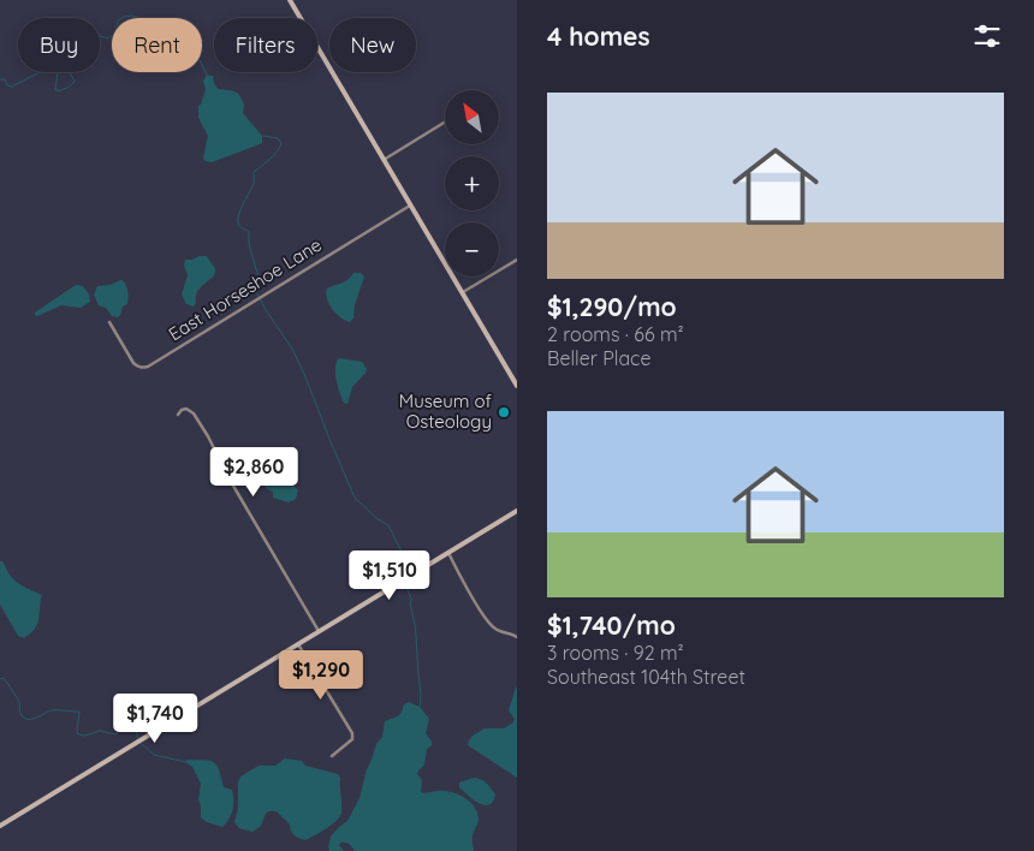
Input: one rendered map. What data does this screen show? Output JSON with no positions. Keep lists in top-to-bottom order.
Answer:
{
  "streets": {
    "street": ["East Horseshoe Lane"]
  },
  "places": ["Museum of Osteology"],
  "north": "top left",
  "page": {
    "heading": "4 homes",
    "chip": [
      "Buy",
      "Rent",
      "Filters",
      "New"
    ],
    "list": [
      {
        "name": "$1,290/mo",
        "note": "2 rooms · 66 m² · Beller Place"
      },
      {
        "name": "$1,740/mo",
        "note": "3 rooms · 92 m² · Southeast 104th Street"
      }
    ],
    "map_buttons": ["+", "−"],
    "price": [
      "$2,860",
      "$1,510",
      "$1,290",
      "$1,740"
    ]
  }
}
